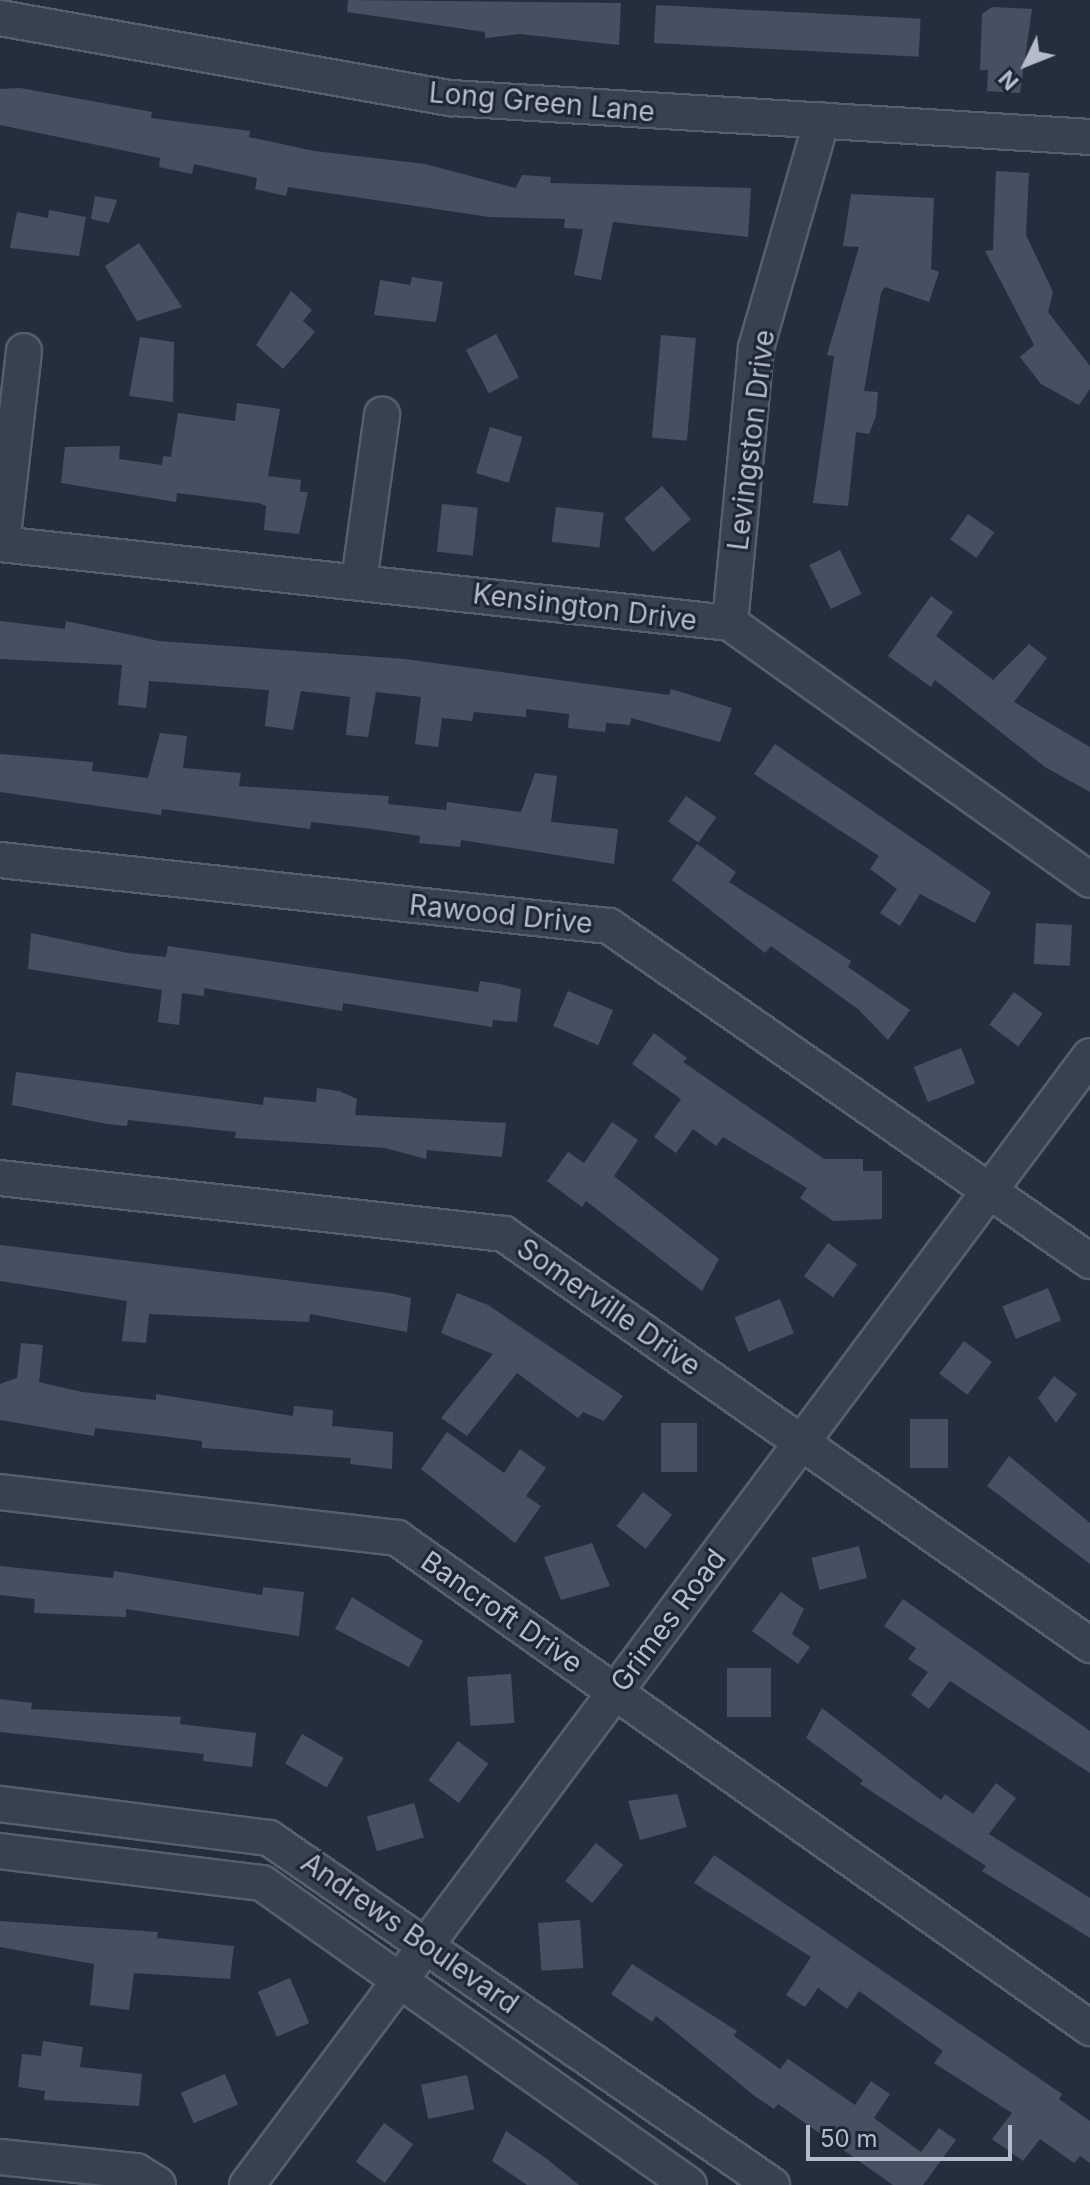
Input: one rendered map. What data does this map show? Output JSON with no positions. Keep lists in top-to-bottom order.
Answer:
{
  "streets": {
    "street": [
      "Long Green Lane",
      "Levingston Drive",
      "Kensington Drive",
      "Rawood Drive",
      "Somerville Drive",
      "Bancroft Drive",
      "Grimes Road",
      "Andrews Boulevard"
    ]
  },
  "crossings": [
    ["Long Green Lane", "Levingston Drive"],
    ["Levingston Drive", "Kensington Drive"],
    ["Rawood Drive", "Grimes Road"],
    ["Somerville Drive", "Grimes Road"],
    ["Bancroft Drive", "Grimes Road"],
    ["Grimes Road", "Andrews Boulevard"]
  ],
  "scale_bar": "50 m",
  "north": "bottom left"
}
